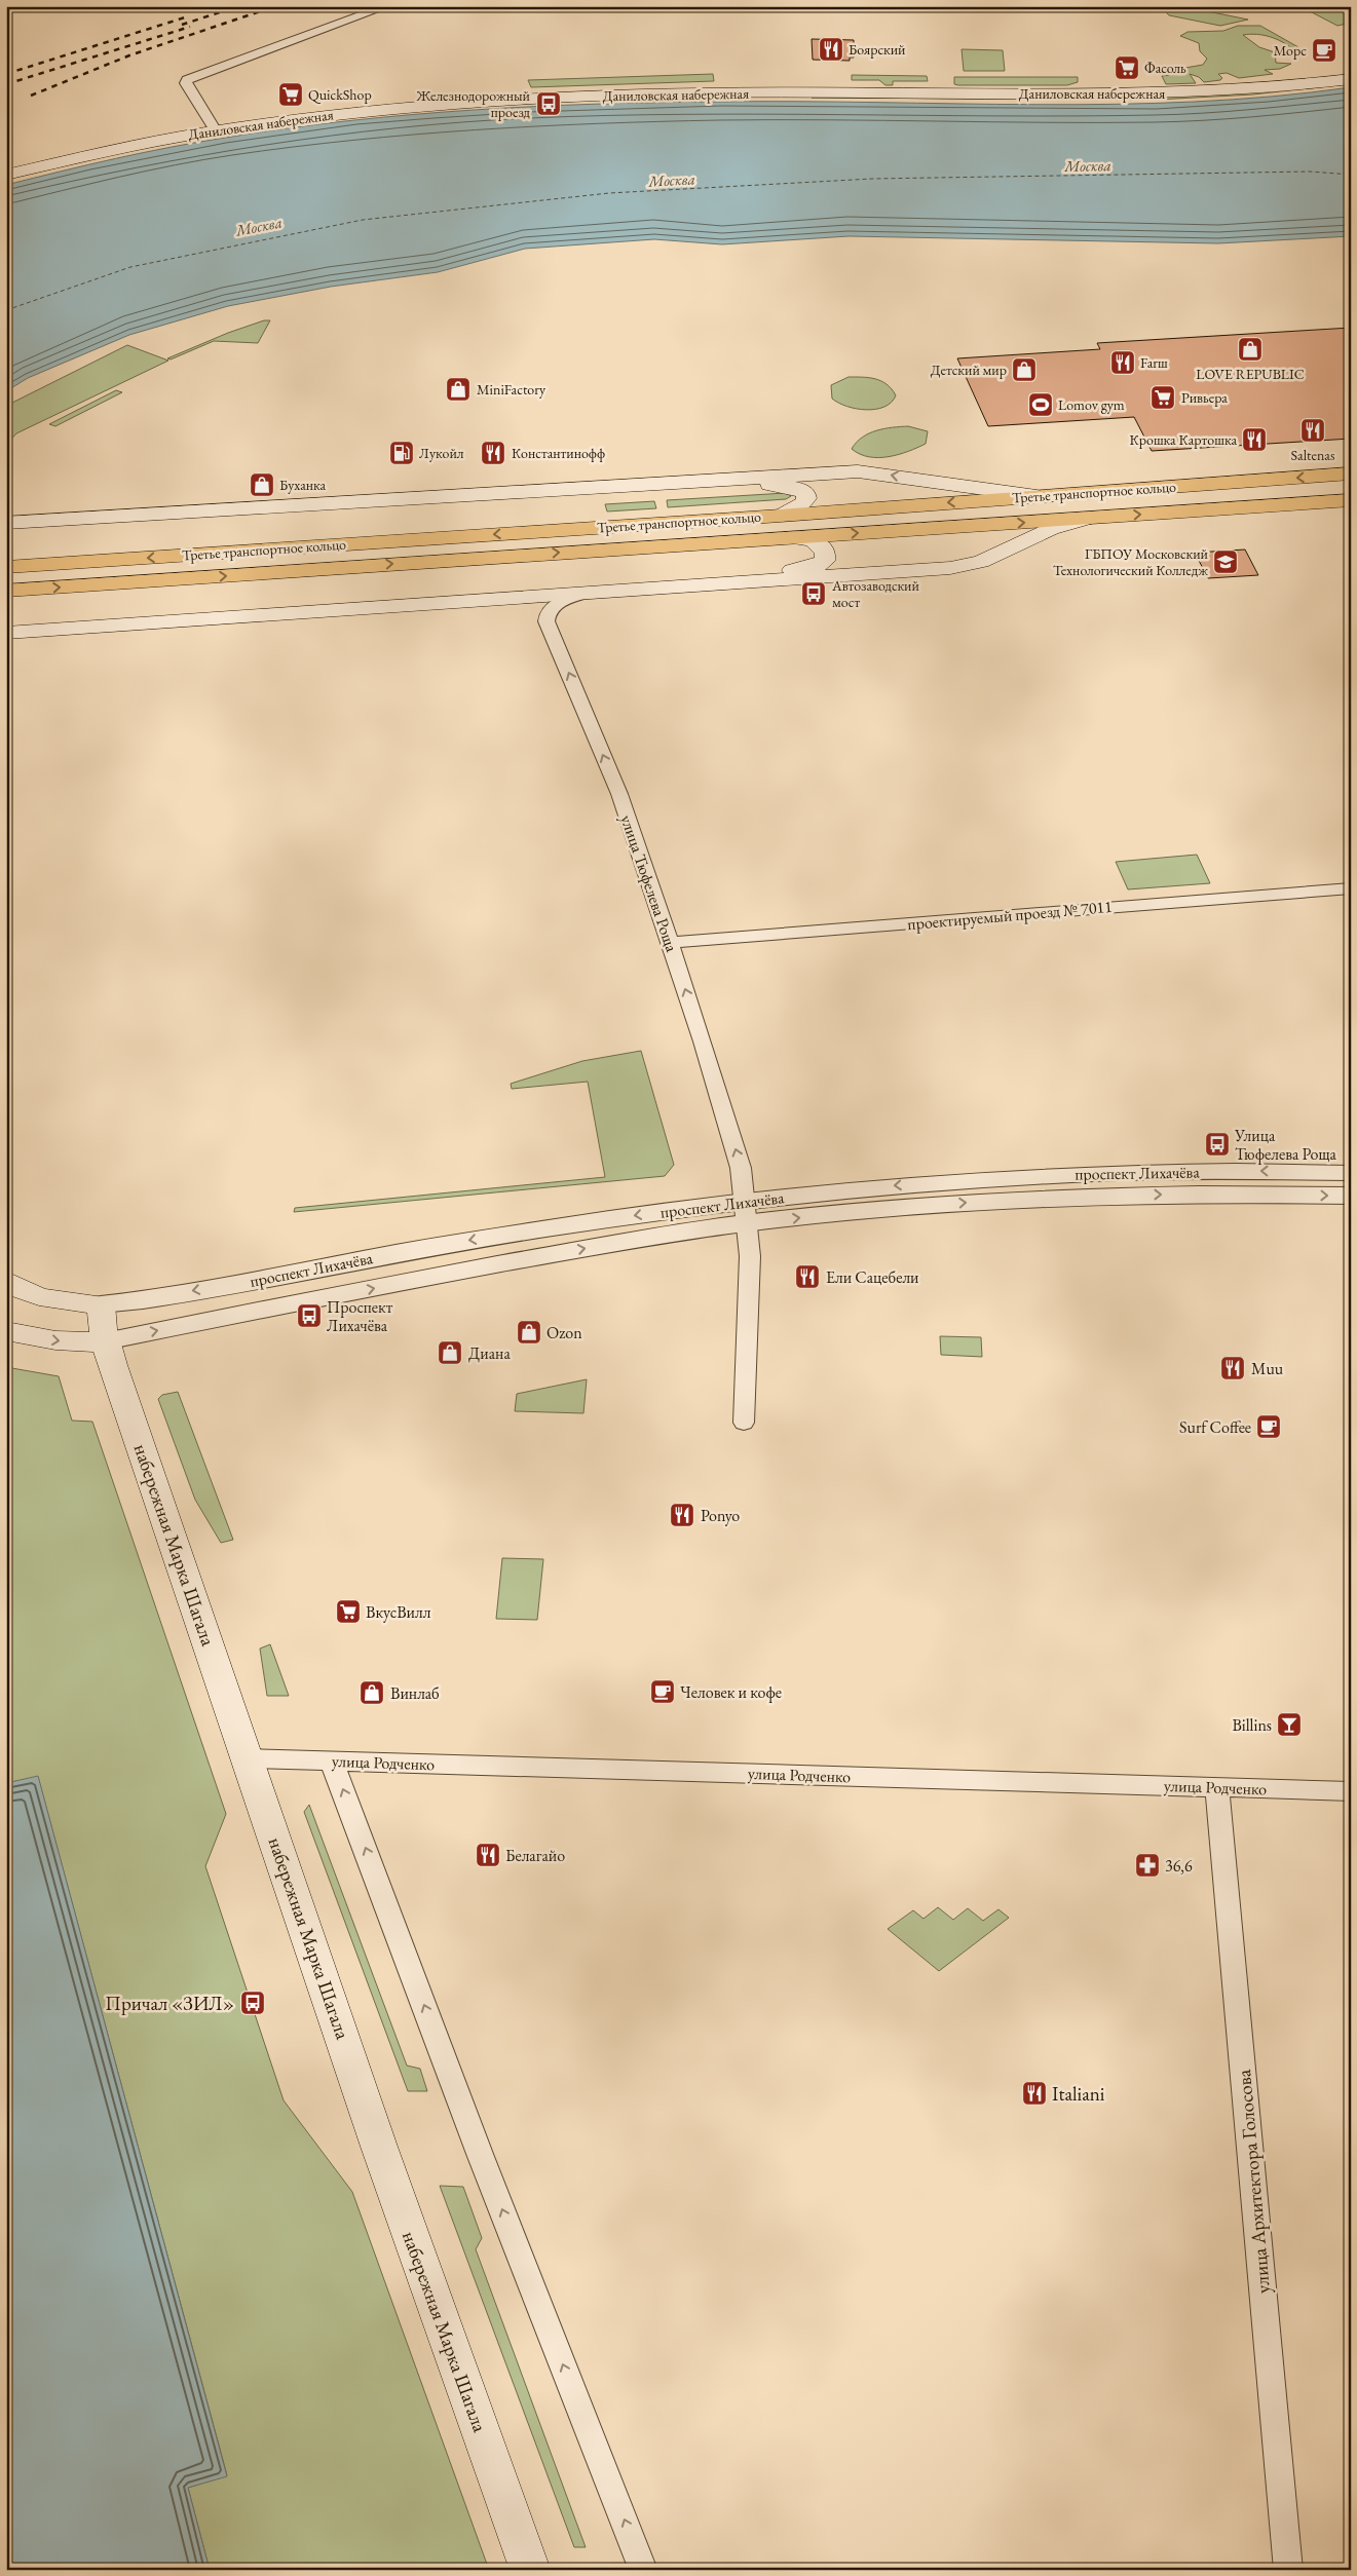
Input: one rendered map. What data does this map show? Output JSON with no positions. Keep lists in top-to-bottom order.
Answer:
{
  "streets": {
    "main road": ["Даниловская набережная", "Третье транспортное кольцо", "набережная Марка Шагала"],
    "street": [
      "улица Тюфелева Роща",
      "проектируемый проезд № 7011",
      "проспект Лихачёва",
      "улица Родченко",
      "улица Архитектора Голосова"
    ]
  },
  "crossings": [
    ["улица Тюфелева Роща", "проектируемый проезд № 7011"],
    ["улица Тюфелева Роща", "проспект Лихачёва"],
    ["проспект Лихачёва", "набережная Марка Шагала"],
    ["набережная Марка Шагала", "улица Родченко"]
  ],
  "one_way": ["улица Тюфелева Роща"],
  "water": ["Москва"],
  "places": {
    "restaurant": [
      "Боярский",
      "Farш",
      "Saltenas",
      "Крошка Картошка",
      "Константинофф",
      "Ели Сацебели",
      "Muu",
      "Ponyo",
      "Белагайо",
      "Italiani"
    ],
    "cafe": ["Морс", "Surf Coffee", "Человек и кофе"],
    "supermarket": [
      "Фасоль",
      "QuickShop",
      "Ривьера",
      "ВкусВилл"
    ],
    "bus stop": [
      "Железнодорожный проезд",
      "Автозаводский мост",
      "Улица Тюфелева Роща",
      "Проспект Лихачёва",
      "Причал «ЗИЛ»"
    ],
    "shop": [
      "LOVE REPUBLIC",
      "Детский мир",
      "MiniFactory",
      "Буханка",
      "Ozon",
      "Диана",
      "Винлаб"
    ],
    "sports": ["Lomov gym"],
    "fuel station": ["Лукойл"],
    "school or university": ["ГБПОУ Московский Технологический Колледж"],
    "bar": ["Billins"],
    "pharmacy": ["36,6"]
  }
}
